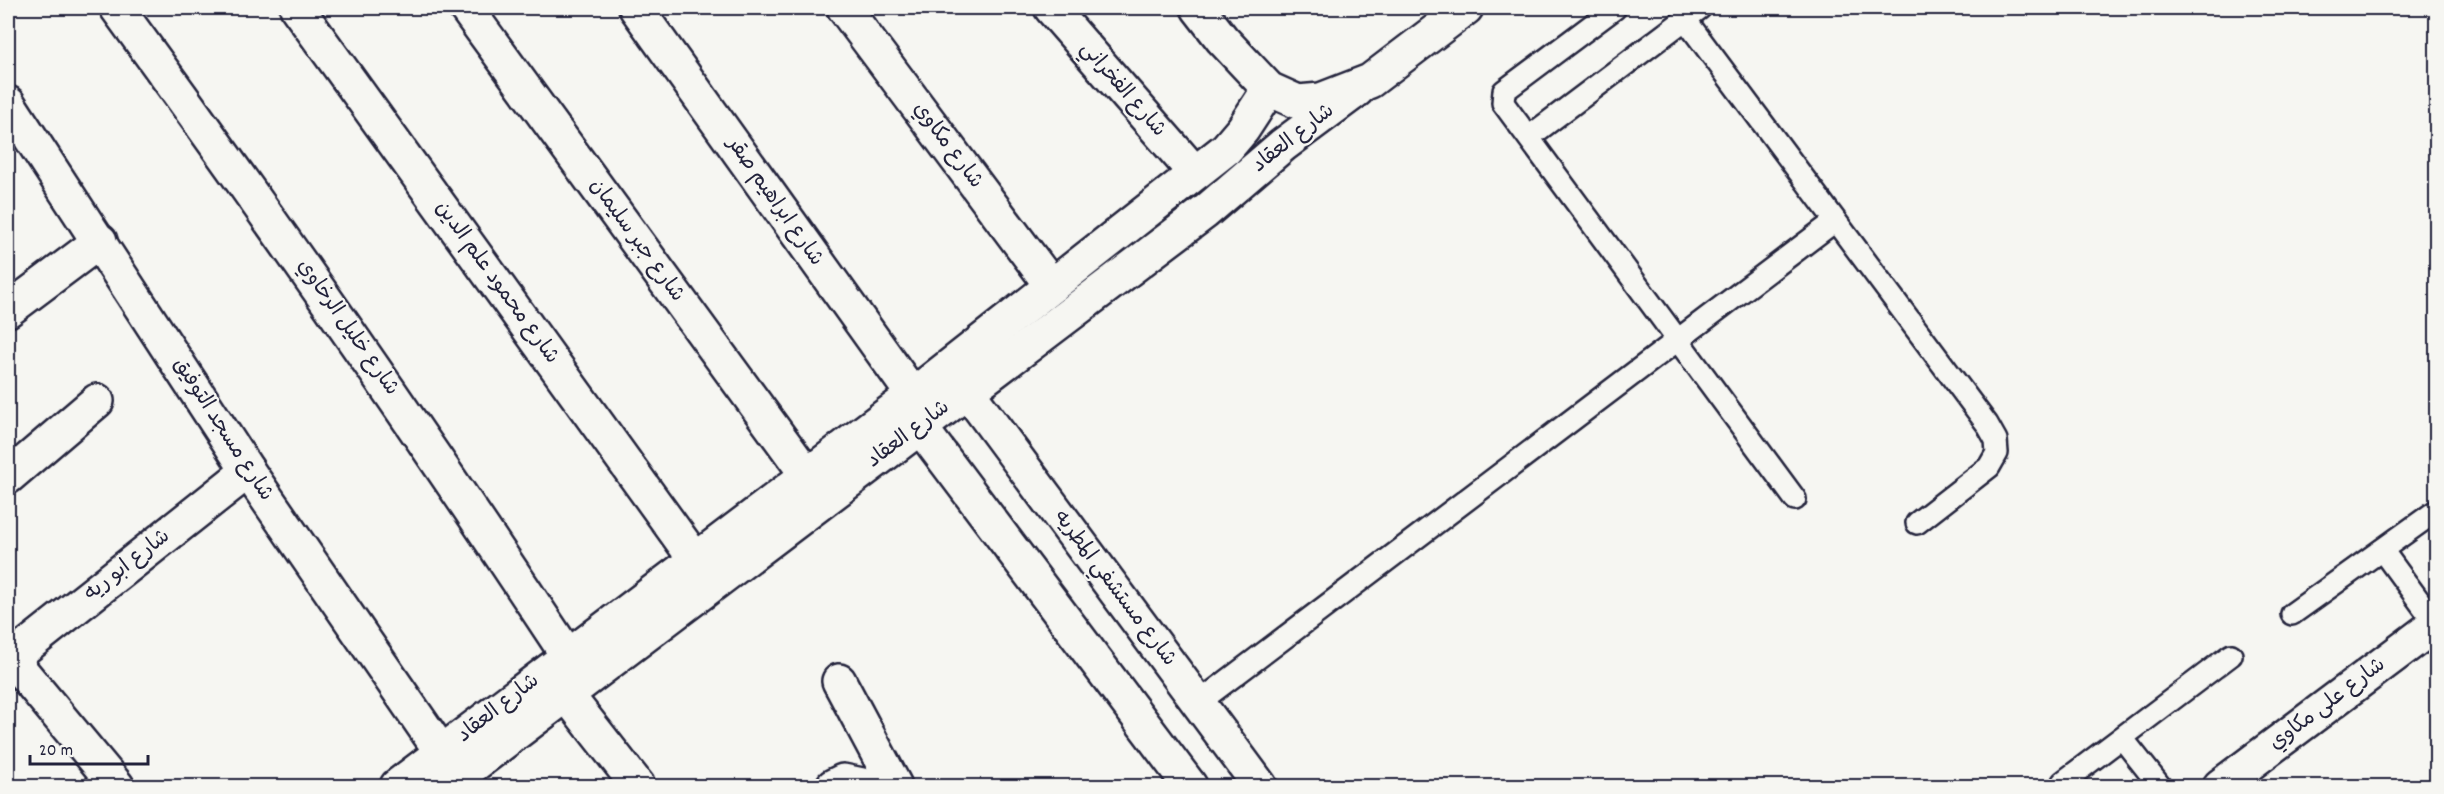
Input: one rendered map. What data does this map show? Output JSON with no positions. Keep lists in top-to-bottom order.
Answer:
{
  "streets": {
    "street": [
      "شارع الفخراني",
      "شارع العقاد",
      "شارع مكاوي",
      "شارع ابراهيم صقر",
      "شارع جبر سليمان",
      "شارع محمود علم الدين",
      "شارع خليل الرخاوي",
      "شارع مسجد التوفيق",
      "شارع ابو ريه",
      "شارع مستشفي المطريه",
      "شارع على مكاوي"
    ]
  },
  "crossings": [
    ["شارع الفخراني", "شارع العقاد"],
    ["شارع العقاد", "شارع مكاوي"],
    ["شارع العقاد", "شارع ابراهيم صقر"],
    ["شارع العقاد", "شارع جبر سليمان"],
    ["شارع العقاد", "شارع محمود علم الدين"],
    ["شارع العقاد", "شارع خليل الرخاوي"],
    ["شارع العقاد", "شارع مسجد التوفيق"],
    ["شارع العقاد", "شارع مستشفي المطريه"],
    ["شارع مسجد التوفيق", "شارع ابو ريه"]
  ],
  "scale_bar": "20 m"
}
